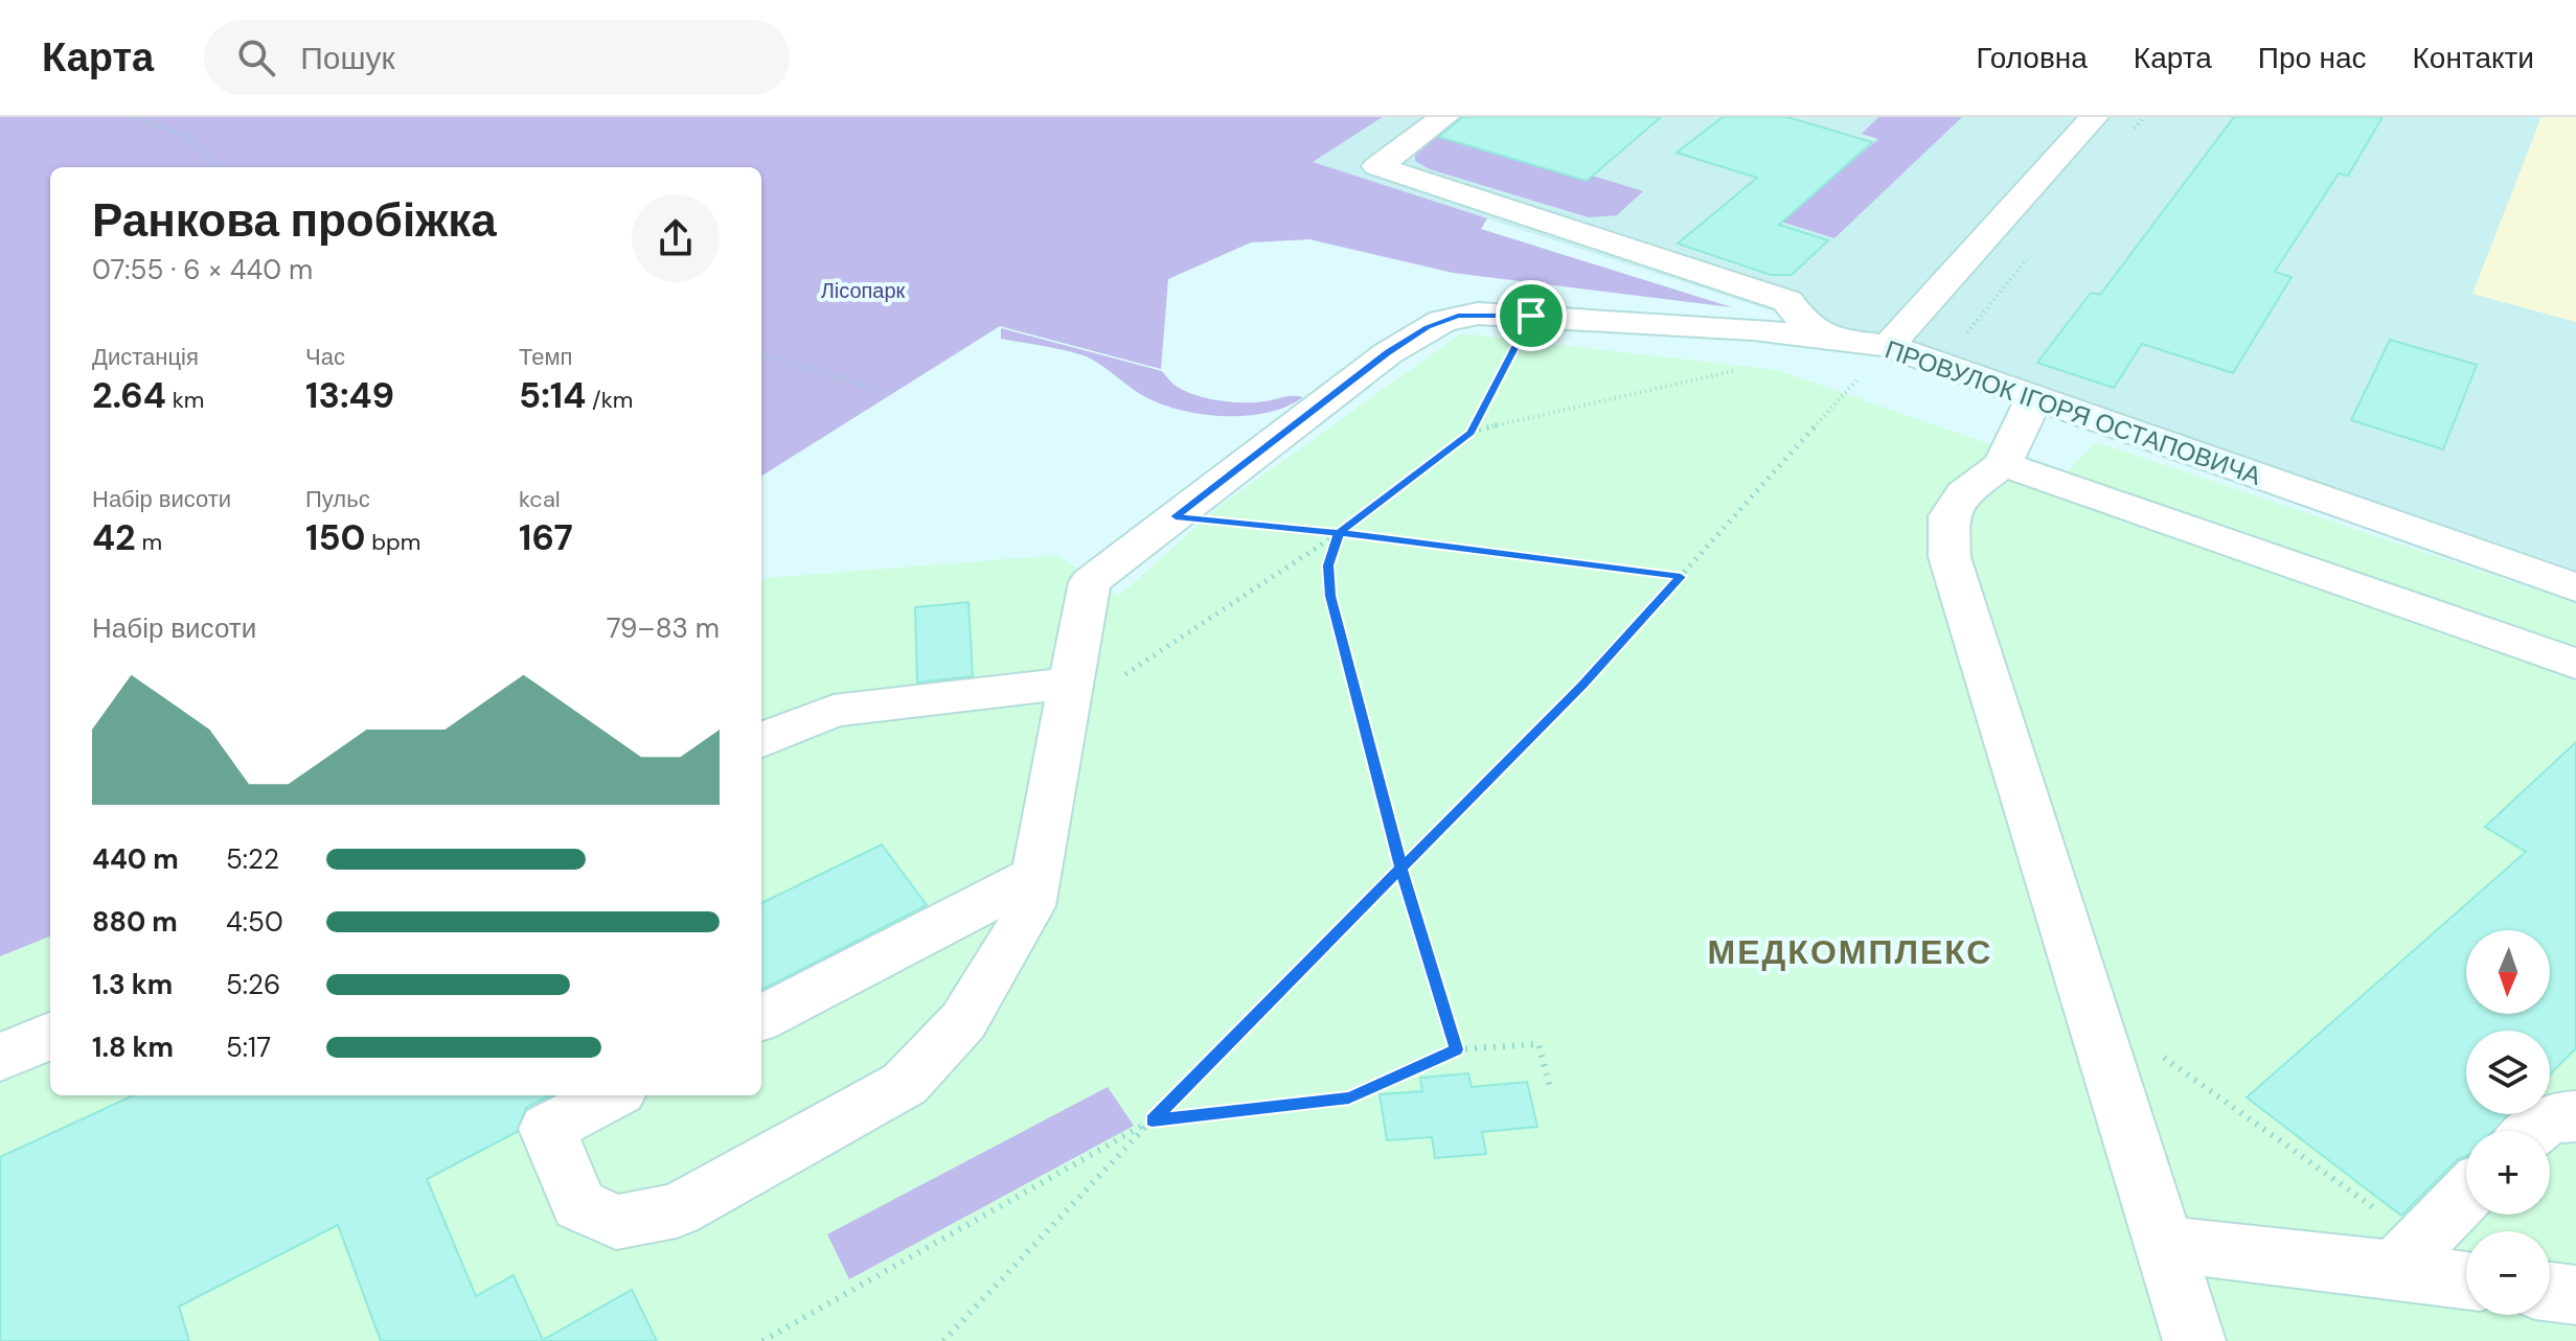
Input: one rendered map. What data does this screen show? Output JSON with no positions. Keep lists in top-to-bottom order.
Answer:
{
  "streets": {
    "street": ["ПРОВУЛОК ІГОРЯ ОСТАПОВИЧА"]
  },
  "districts": ["МЕДКОМПЛЕКС"],
  "parks": ["Лісопарк"],
  "north": "bottom",
  "page": {
    "header": "Карта",
    "search": "Пошук",
    "nav": [
      "Головна",
      "Карта",
      "Про нас",
      "Контакти"
    ],
    "heading": ["Ранкова пробіжка", "07:55 · 6 × 440 m"],
    "stats": [
      ["Дистанція", "2.64 km"],
      ["Час", "13:49"],
      ["Темп", "5:14 /km"],
      ["Набір висоти", "42 m"],
      ["Пульс", "150 bpm"],
      ["kcal", "167"]
    ],
    "chart": ["Набір висоти", "79–83 m"],
    "list": [
      {
        "name": "440 m",
        "note": "5:22"
      },
      {
        "name": "880 m",
        "note": "4:50"
      },
      {
        "name": "1.3 km",
        "note": "5:26"
      },
      {
        "name": "1.8 km",
        "note": "5:17"
      }
    ],
    "map_buttons": ["+", "−"]
  }
}
